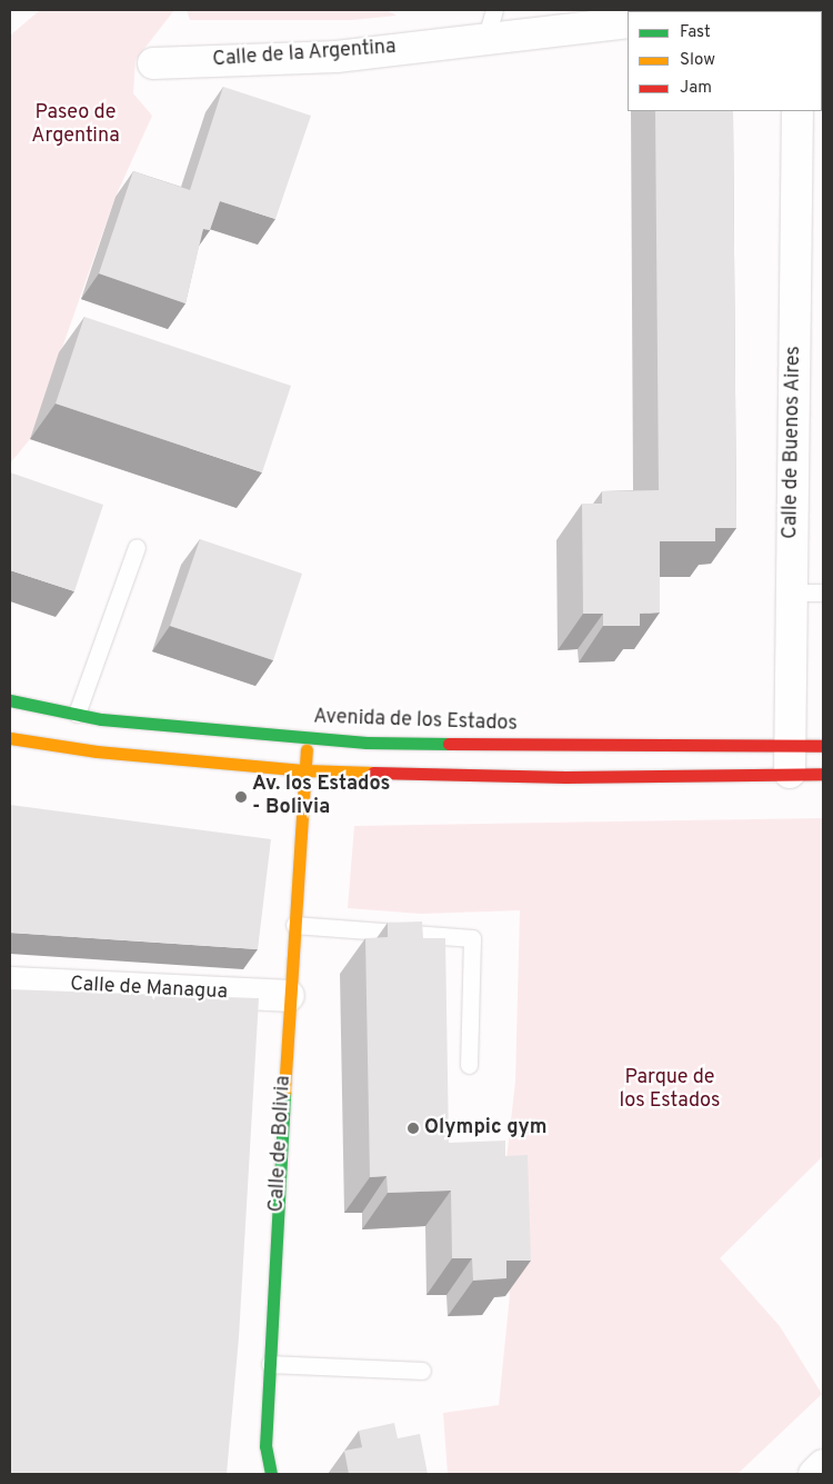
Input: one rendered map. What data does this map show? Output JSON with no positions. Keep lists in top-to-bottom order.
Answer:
{
  "streets": {
    "street": [
      "Calle de la Argentina",
      "Calle de Buenos Aires",
      "Avenida de los Estados",
      "Calle de Managua",
      "Calle de Bolivia"
    ]
  },
  "crossings": [
    ["Calle de Buenos Aires", "Avenida de los Estados"],
    ["Avenida de los Estados", "Calle de Bolivia"],
    ["Calle de Managua", "Calle de Bolivia"]
  ],
  "parks": ["Paseo de Argentina", "Parque de los Estados"],
  "places": ["Av. los Estados - Bolivia", "Olympic gym"],
  "legend": ["Fast", "Slow", "Jam"]
}
